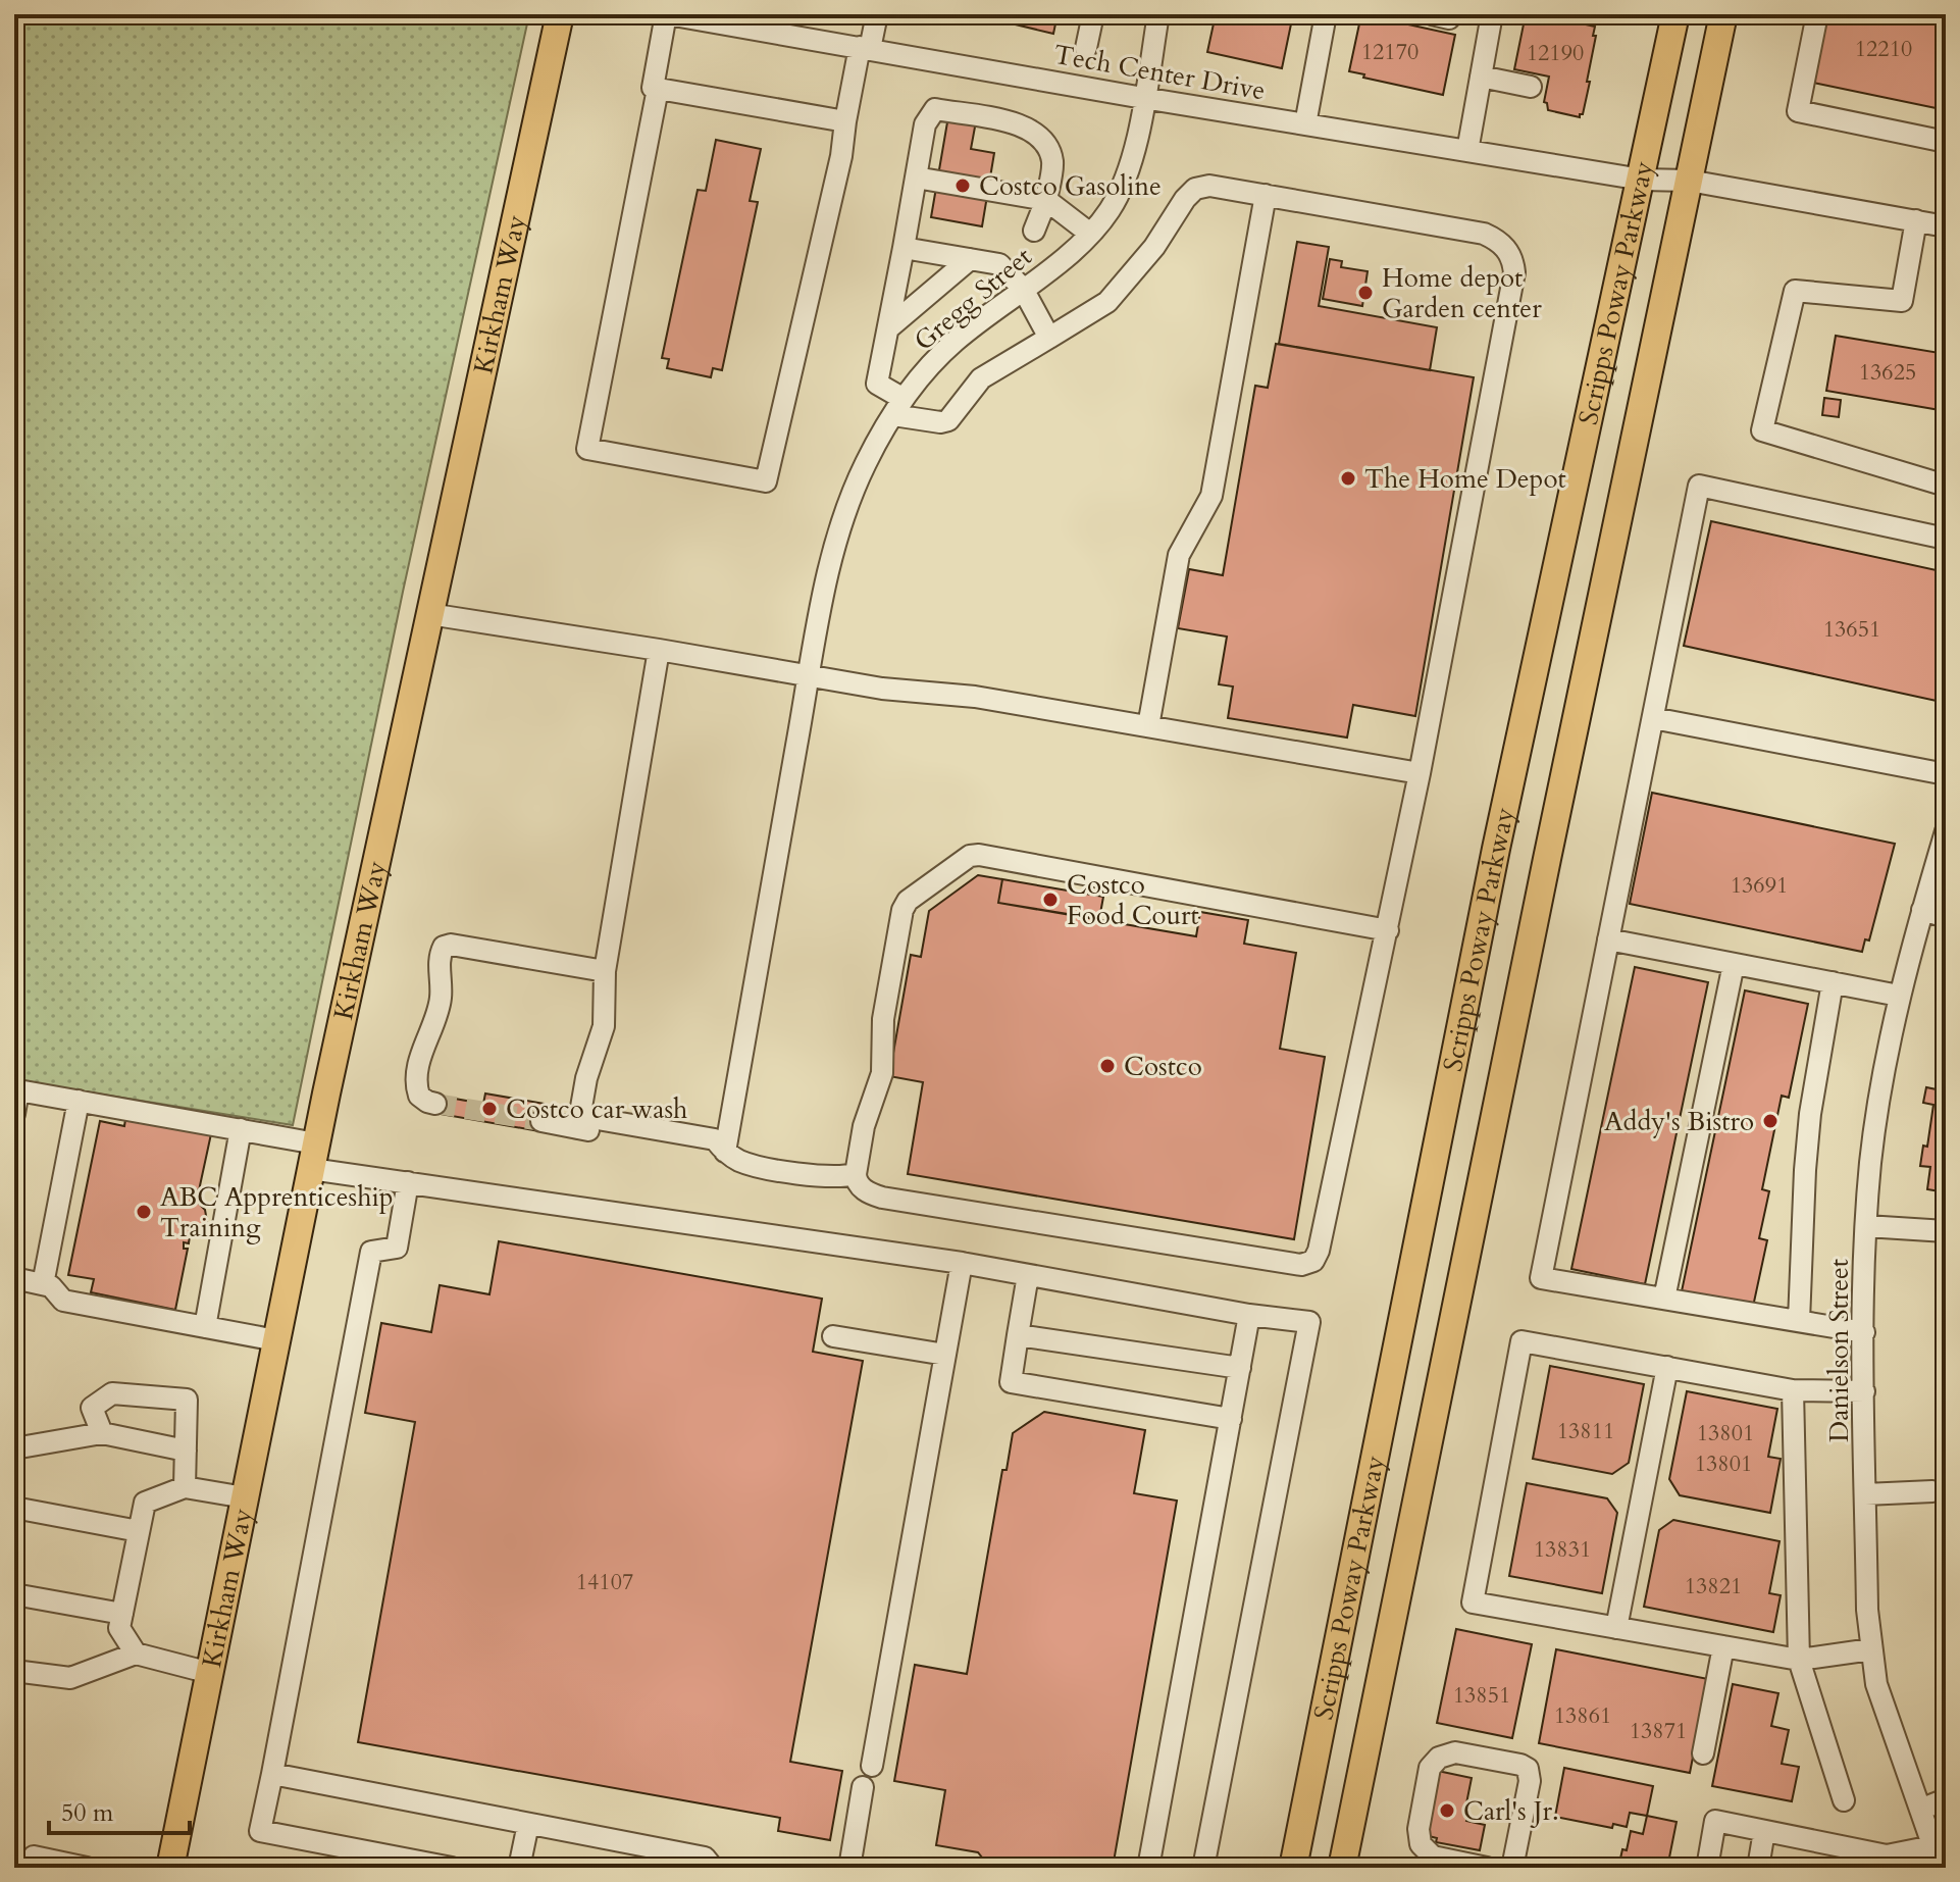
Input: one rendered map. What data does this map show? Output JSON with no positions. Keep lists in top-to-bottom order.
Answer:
{
  "streets": {
    "main road": ["Kirkham Way", "Scripps Poway Parkway"],
    "street": ["Tech Center Drive", "Gregg Street", "Danielson Street"]
  },
  "crossings": [
    ["Tech Center Drive", "Scripps Poway Parkway"],
    ["Tech Center Drive", "Gregg Street"]
  ],
  "places": [
    "Costco Gasoline",
    "Home depot Garden center",
    "The Home Depot",
    "Costco Food Court",
    "Costco",
    "Costco car wash",
    "Addy's Bistro",
    "ABC Apprenticeship Training",
    "Carl's Jr."
  ],
  "house_numbers": [
    "12210",
    "12170",
    "12190",
    "13625",
    "13651",
    "13691",
    "13811",
    "13801",
    "13801",
    "13831",
    "14107",
    "13821",
    "13851",
    "13861",
    "13871"
  ],
  "scale_bar": "50 m"
}
